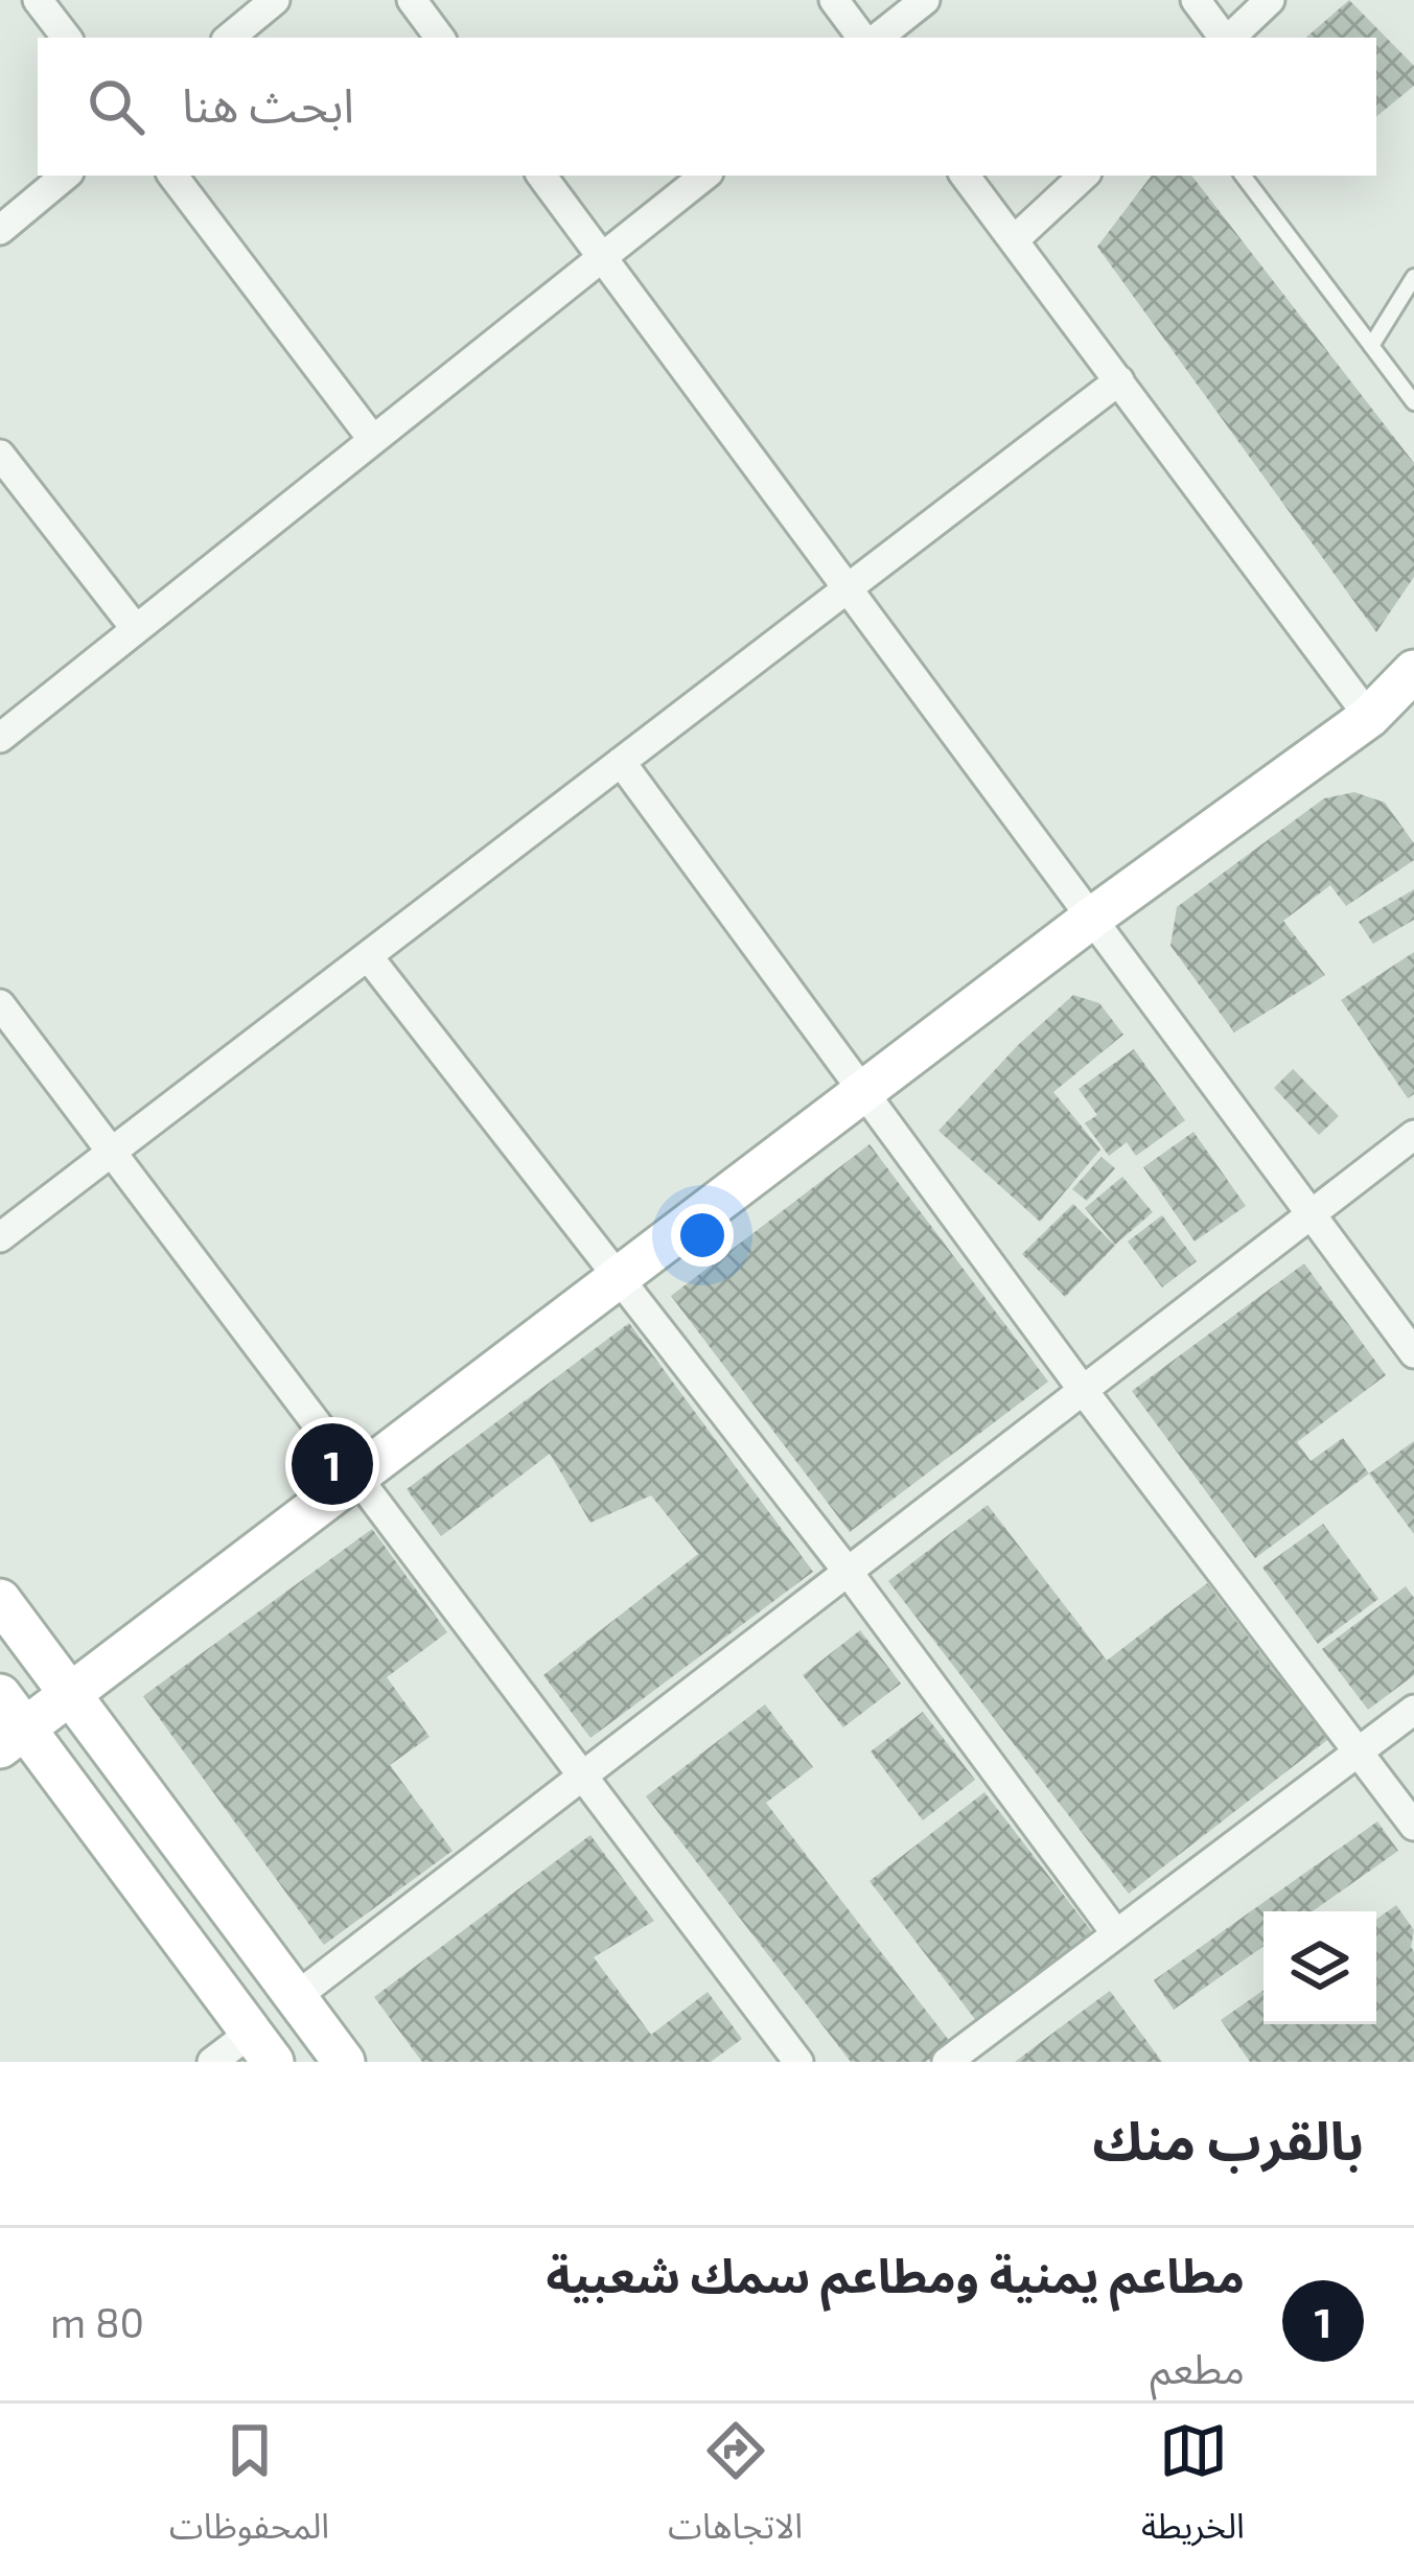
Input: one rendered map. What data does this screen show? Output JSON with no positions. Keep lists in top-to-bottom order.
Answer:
{
  "page": {
    "search": "ابحث هنا",
    "pins": "1",
    "heading": "بالقرب منك",
    "list": [
      {
        "mark": "1",
        "name": "مطاعم يمنية ومطاعم سمك شعبية",
        "note": "مطعم",
        "value": "80 m"
      }
    ],
    "nav": ["الخريطة", "الاتجاهات", "المحفوظات"]
  }
}
